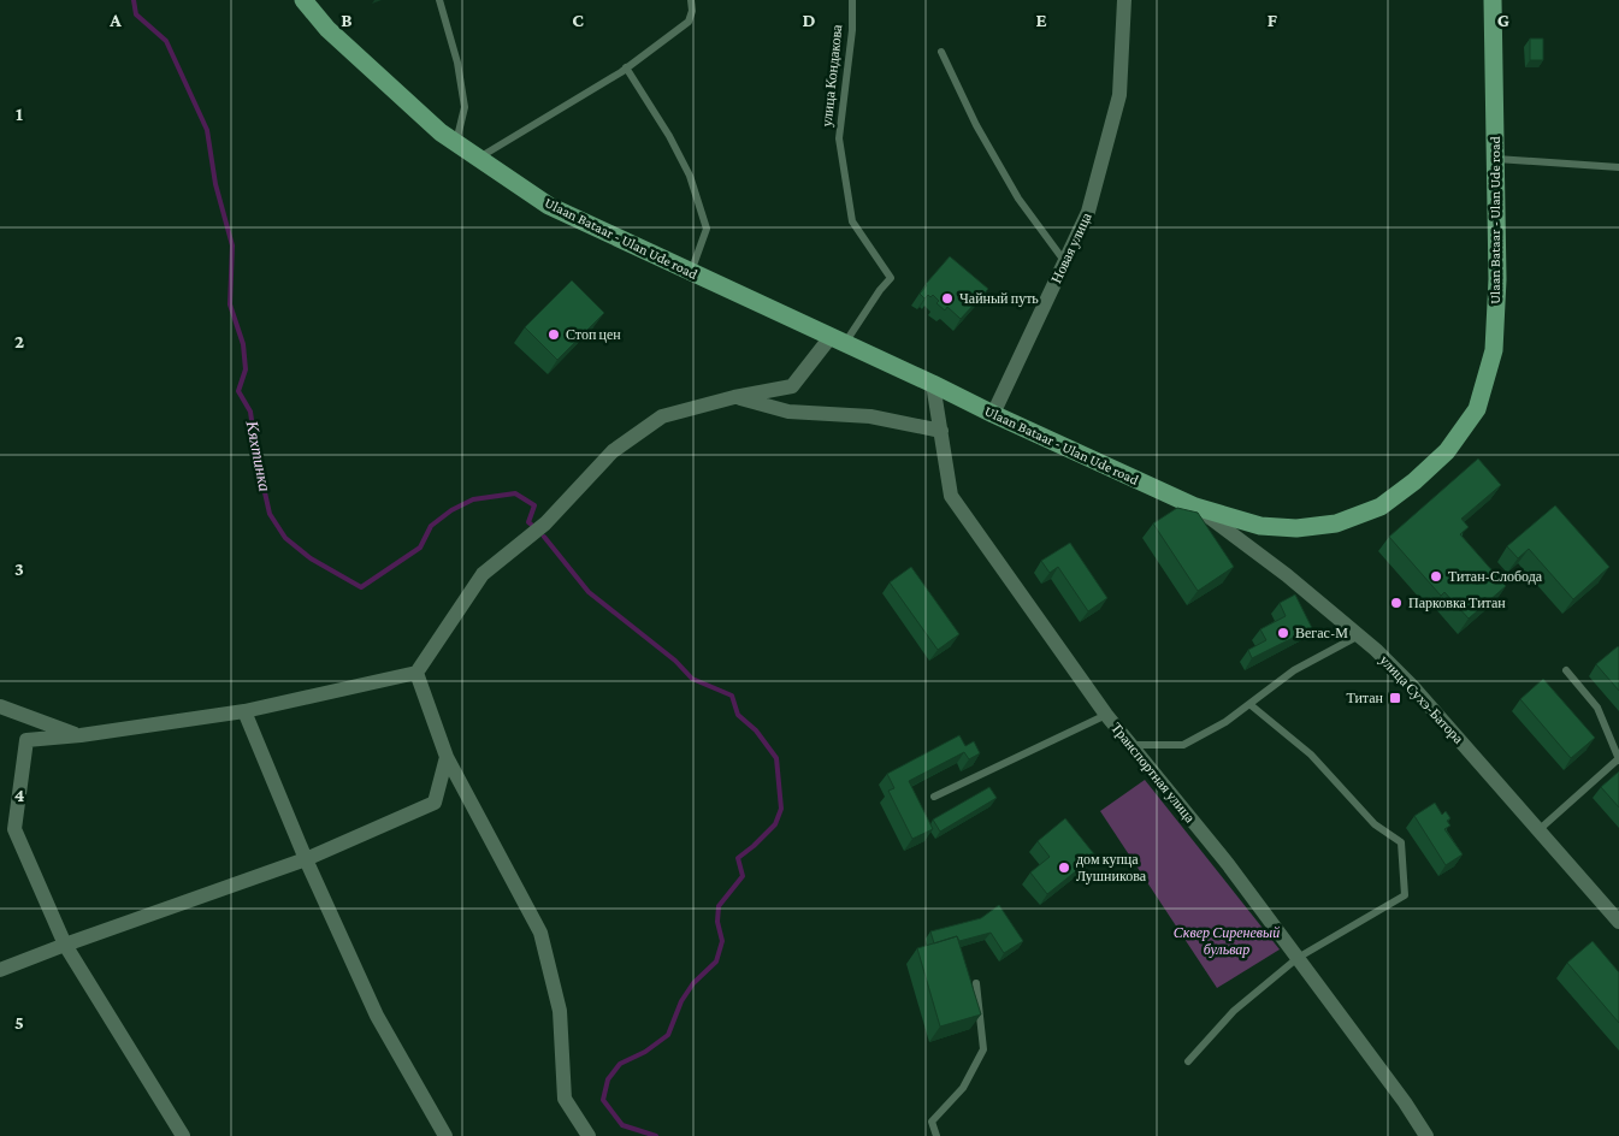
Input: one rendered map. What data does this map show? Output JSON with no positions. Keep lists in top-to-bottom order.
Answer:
{
  "streets": {
    "main road": ["Ulaan Bataar - Ulan Ude road"],
    "street": ["Новая улица", "улица Сухэ-Батора", "Транспортная улица"],
    "lane": ["улица Кондакова"]
  },
  "crossings": [
    ["улица Кондакова", "Ulaan Bataar - Ulan Ude road"],
    ["Ulaan Bataar - Ulan Ude road", "Новая улица"],
    ["Ulaan Bataar - Ulan Ude road", "улица Сухэ-Батора"],
    ["Ulaan Bataar - Ulan Ude road", "Транспортная улица"]
  ],
  "water": ["Кяхтинка"],
  "parks": ["Сквер Сиреневый бульвар"],
  "places": {
    "other": [
      "Чайный путь",
      "Стоп цен",
      "Титан-Слобода",
      "Парковка Титан",
      "Вегас-М",
      "дом купца Лушникова"
    ],
    "transit": ["Титан"]
  },
  "grid": {
    "columns": [
      "A",
      "B",
      "C",
      "D",
      "E",
      "F",
      "G"
    ],
    "rows": [
      "1",
      "2",
      "3",
      "4",
      "5"
    ]
  }
}
